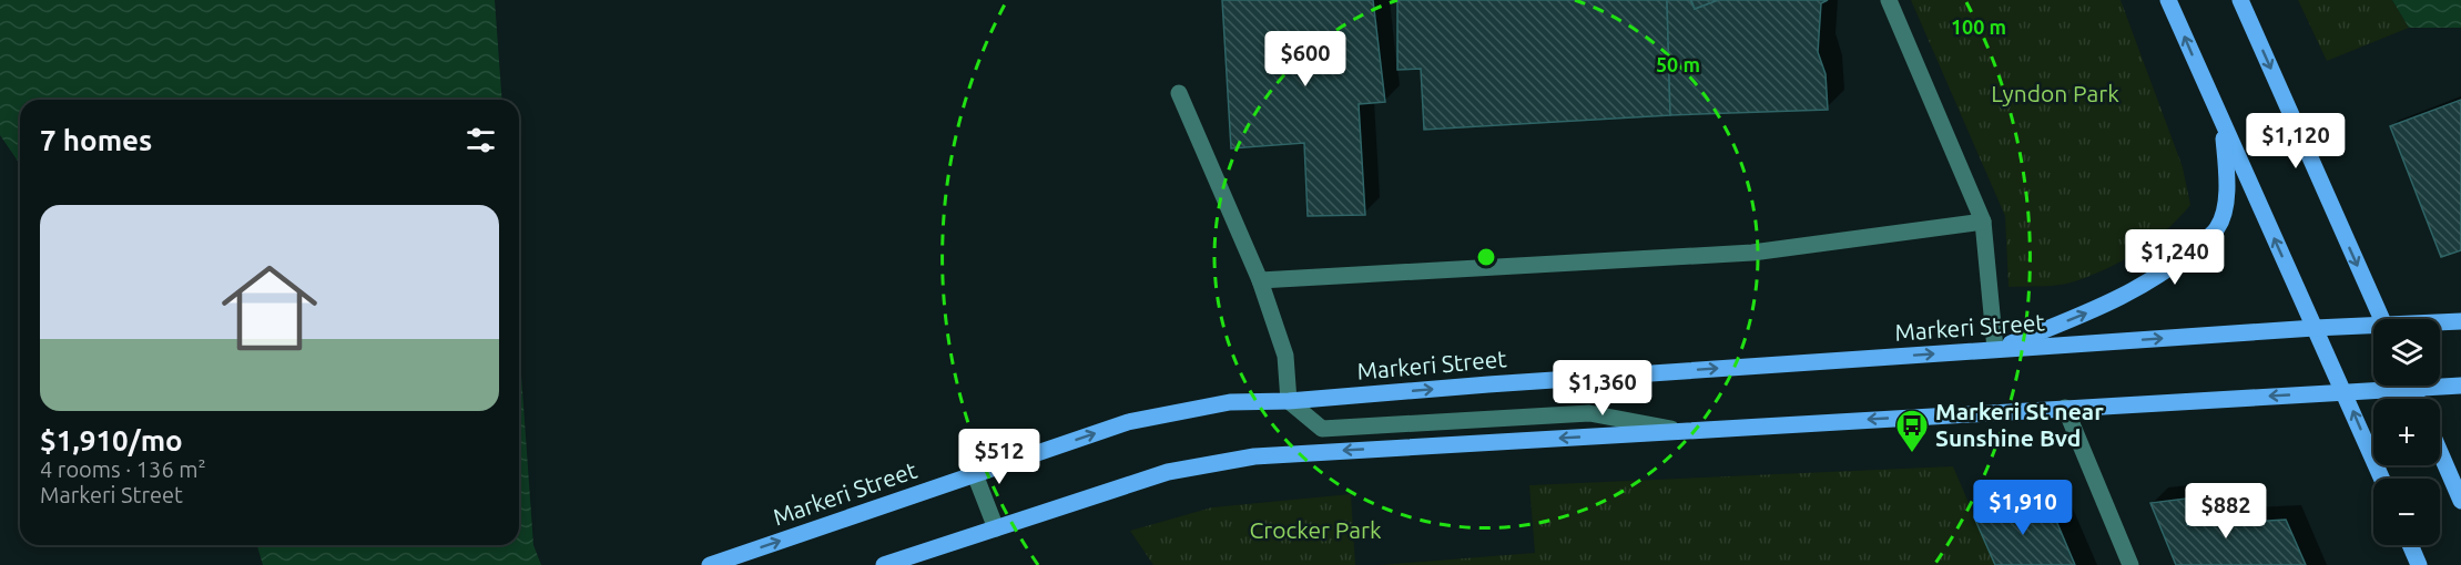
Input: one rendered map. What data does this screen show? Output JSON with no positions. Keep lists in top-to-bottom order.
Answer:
{
  "streets": {
    "main road": ["Markeri Street"]
  },
  "parks": ["Lyndon Park", "Crocker Park"],
  "places": {
    "bus stop": ["Markeri St near Sunshine Bvd"]
  },
  "page": {
    "price": [
      "$600",
      "$1,120",
      "$1,240",
      "$1,360",
      "$512",
      "$1,910",
      "$882"
    ],
    "heading": "7 homes",
    "list": [
      {
        "name": "$1,910/mo",
        "note": "4 rooms · 136 m² · Markeri Street"
      }
    ],
    "map_buttons": ["+", "−"]
  },
  "rings": ["100 m", "50 m"]
}
